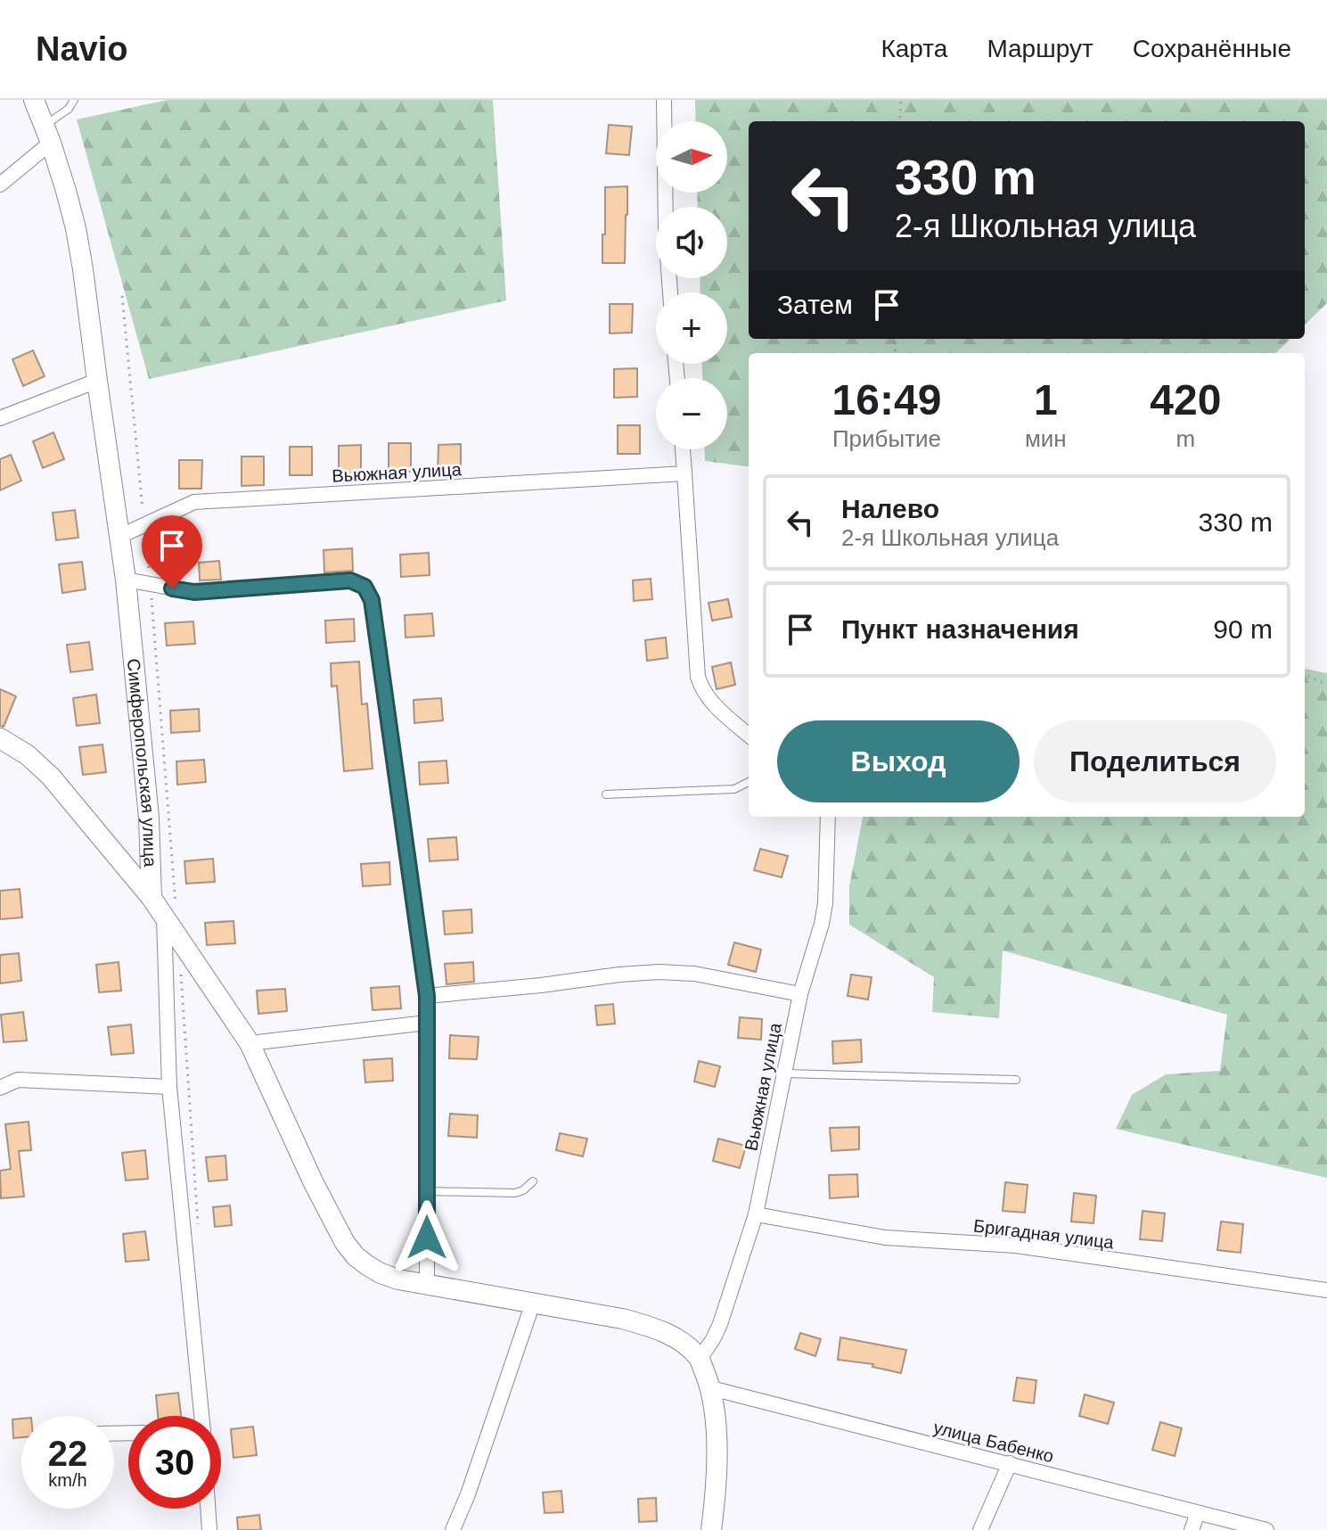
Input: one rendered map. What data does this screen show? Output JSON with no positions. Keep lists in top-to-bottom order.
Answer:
{
  "streets": {
    "street": [
      "Вьюжная улица",
      "Симферопольская улица",
      "Бригадная улица",
      "улица Бабенко"
    ]
  },
  "crossings": [
    ["Вьюжная улица", "Симферопольская улица"],
    ["Вьюжная улица", "Бригадная улица"]
  ],
  "north": "right",
  "page": {
    "header": "Navio",
    "nav": ["Карта", "Маршрут", "Сохранённые"],
    "map_buttons": ["+", "−"],
    "turn": ["330 m", "2-я Школьная улица"],
    "then": "Затем",
    "eta": [
      "16:49",
      "Прибытие",
      "1",
      "мин",
      "420",
      "m"
    ],
    "list": [
      {
        "name": "Налево",
        "note": "2-я Школьная улица",
        "value": "330 m"
      },
      {
        "name": "Пункт назначения",
        "value": "90 m"
      }
    ],
    "buttons": ["Выход", "Поделиться"],
    "speed": "22 km/h",
    "limit": "30"
  }
}
